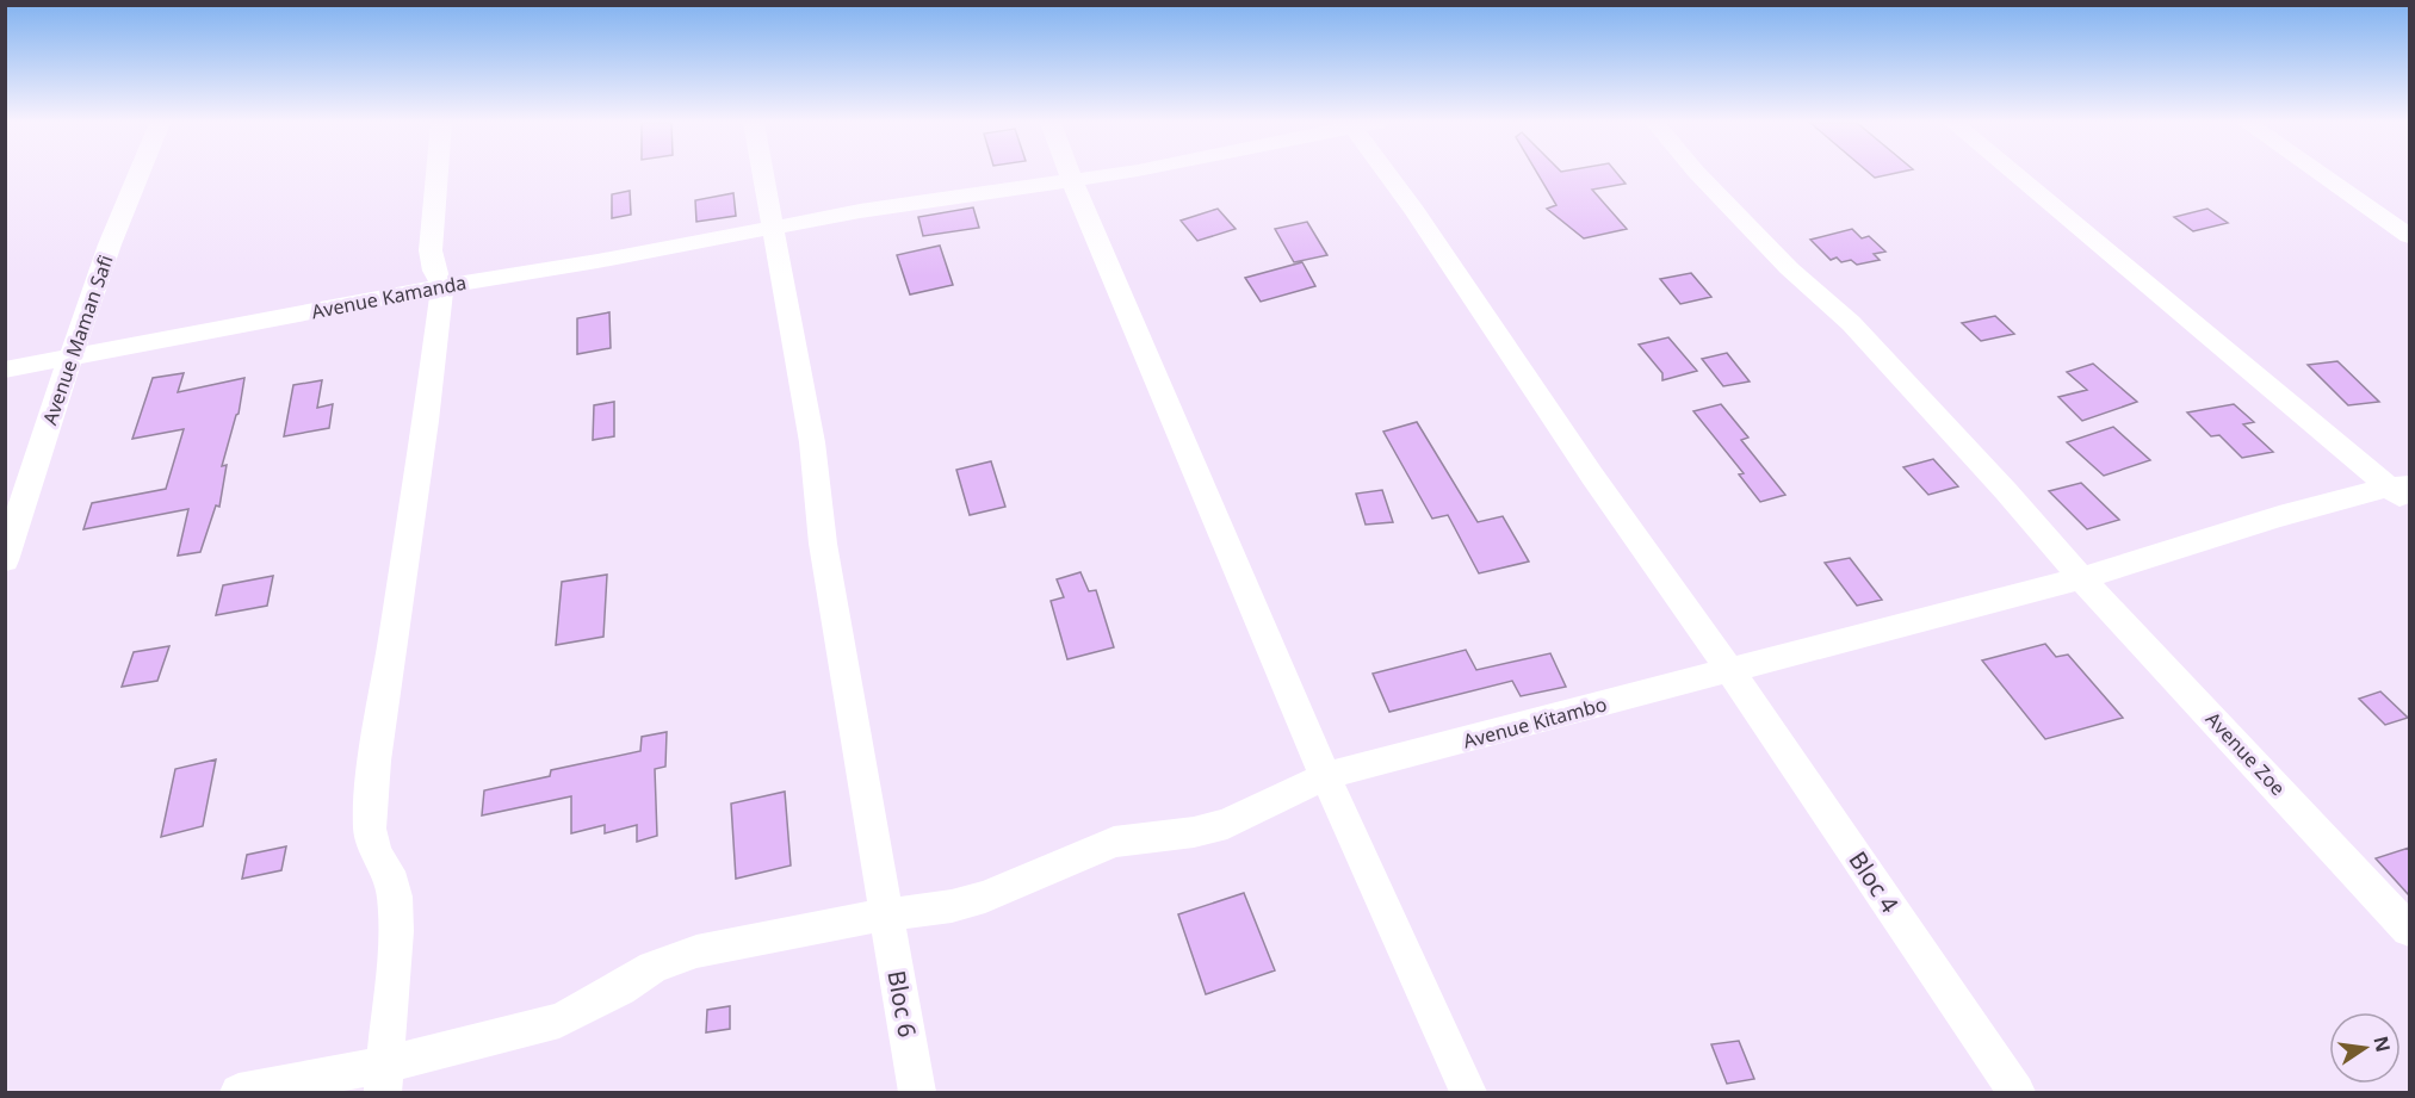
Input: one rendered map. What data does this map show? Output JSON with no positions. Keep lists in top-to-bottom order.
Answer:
{
  "streets": {
    "street": [
      "Avenue Kamanda",
      "Avenue Maman Safi",
      "Avenue Kitambo",
      "Avenue Zoe",
      "Bloc 4",
      "Bloc 6"
    ]
  },
  "crossings": [
    ["Avenue Kamanda", "Avenue Maman Safi"],
    ["Avenue Kamanda", "Bloc 6"],
    ["Avenue Kitambo", "Avenue Zoe"],
    ["Avenue Kitambo", "Bloc 4"],
    ["Avenue Kitambo", "Bloc 6"]
  ],
  "north": "right"
}
